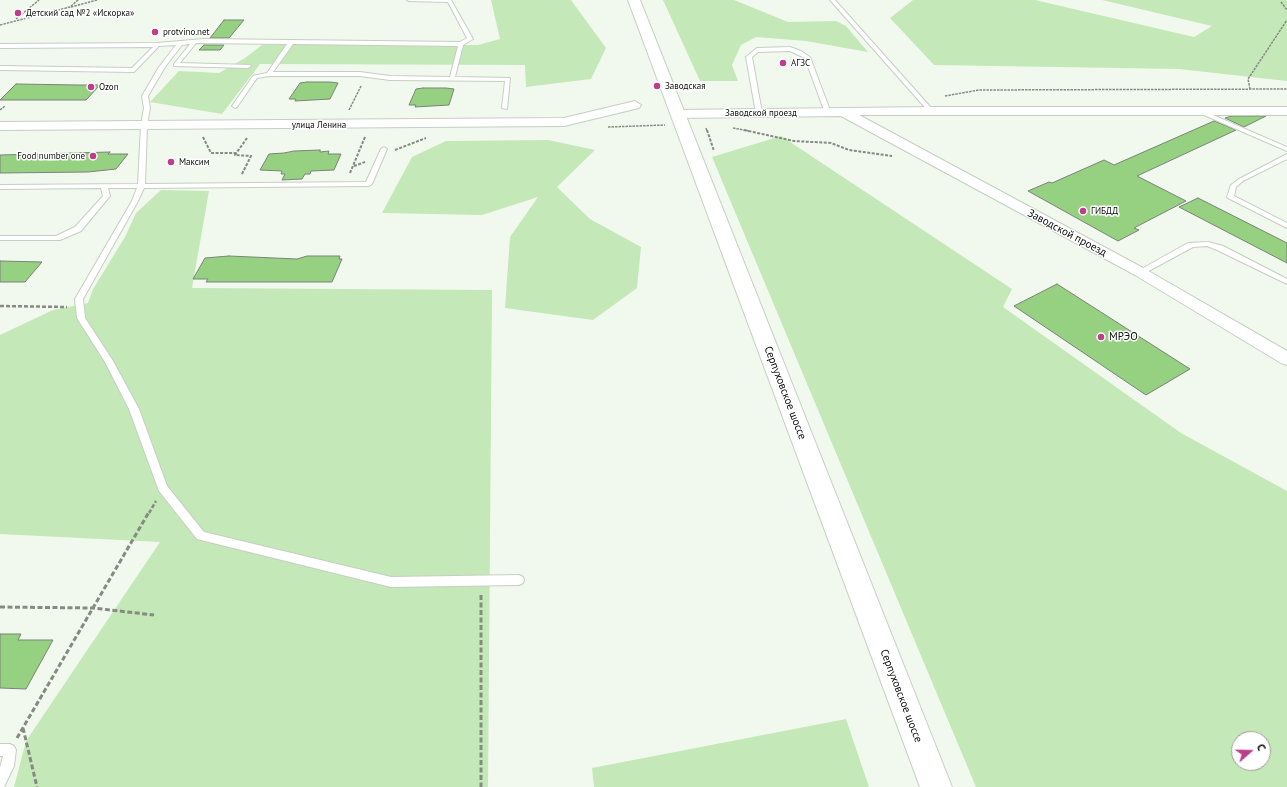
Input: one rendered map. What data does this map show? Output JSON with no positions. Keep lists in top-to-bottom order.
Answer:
{
  "streets": {
    "main road": ["Серпуховское шоссе"],
    "street": ["Заводской проезд", "улица Ленина"]
  },
  "crossings": [
    ["Заводской проезд", "Серпуховское шоссе"]
  ],
  "places": [
    "Детcкий сад №2 «Искорка»",
    "protvino.net",
    "АГЗС",
    "Заводская",
    "Ozon",
    "Food number one",
    "Максим",
    "ГИБДД",
    "МРЭО"
  ],
  "north": "right"
}
